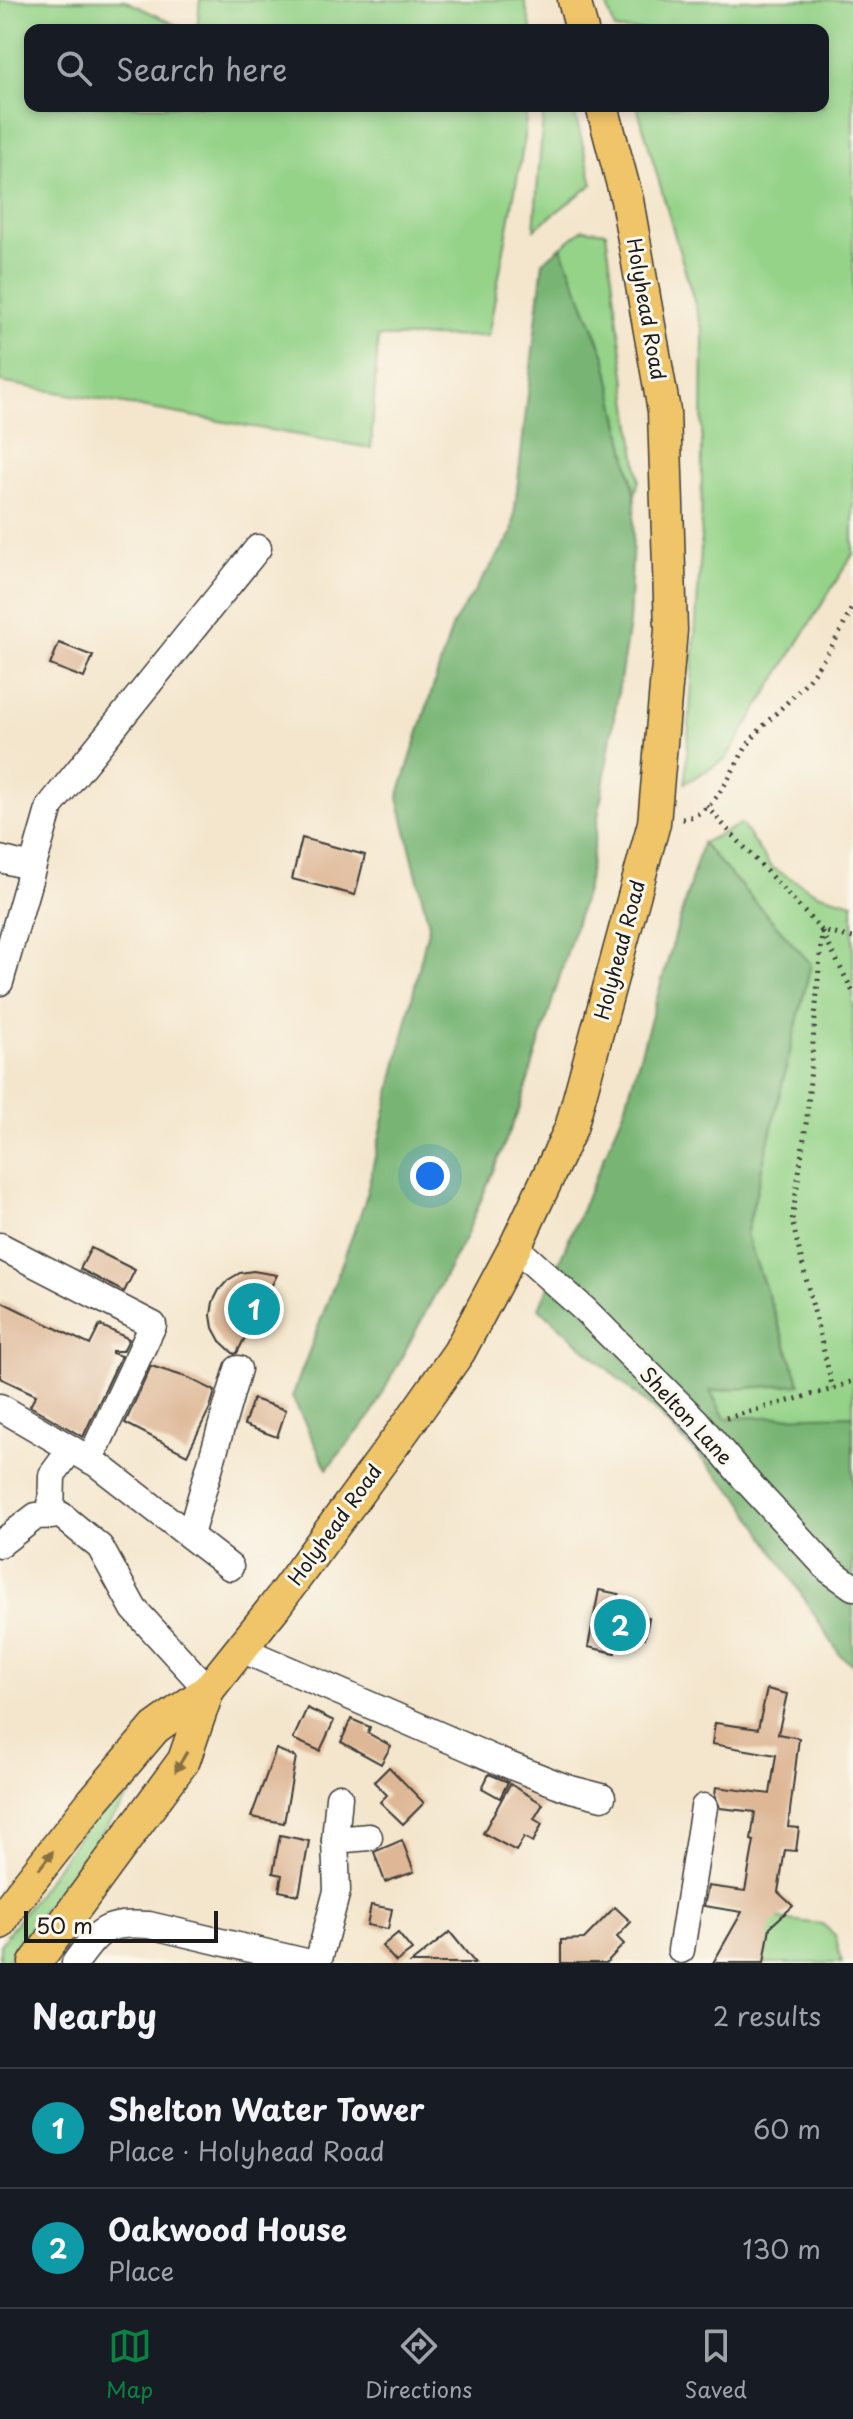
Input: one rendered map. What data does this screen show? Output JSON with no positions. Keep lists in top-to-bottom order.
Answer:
{
  "streets": {
    "main road": ["Holyhead Road"],
    "street": ["Shelton Lane"]
  },
  "crossings": [
    ["Holyhead Road", "Shelton Lane"]
  ],
  "scale_bar": "50 m",
  "page": {
    "search": "Search here",
    "pins": ["1", "2"],
    "scale": "50 m",
    "heading": ["Nearby", "2 results"],
    "list": [
      {
        "mark": "1",
        "name": "Shelton Water Tower",
        "note": "Place · Holyhead Road",
        "value": "60 m"
      },
      {
        "mark": "2",
        "name": "Oakwood House",
        "note": "Place",
        "value": "130 m"
      }
    ],
    "nav": ["Map", "Directions", "Saved"]
  }
}
